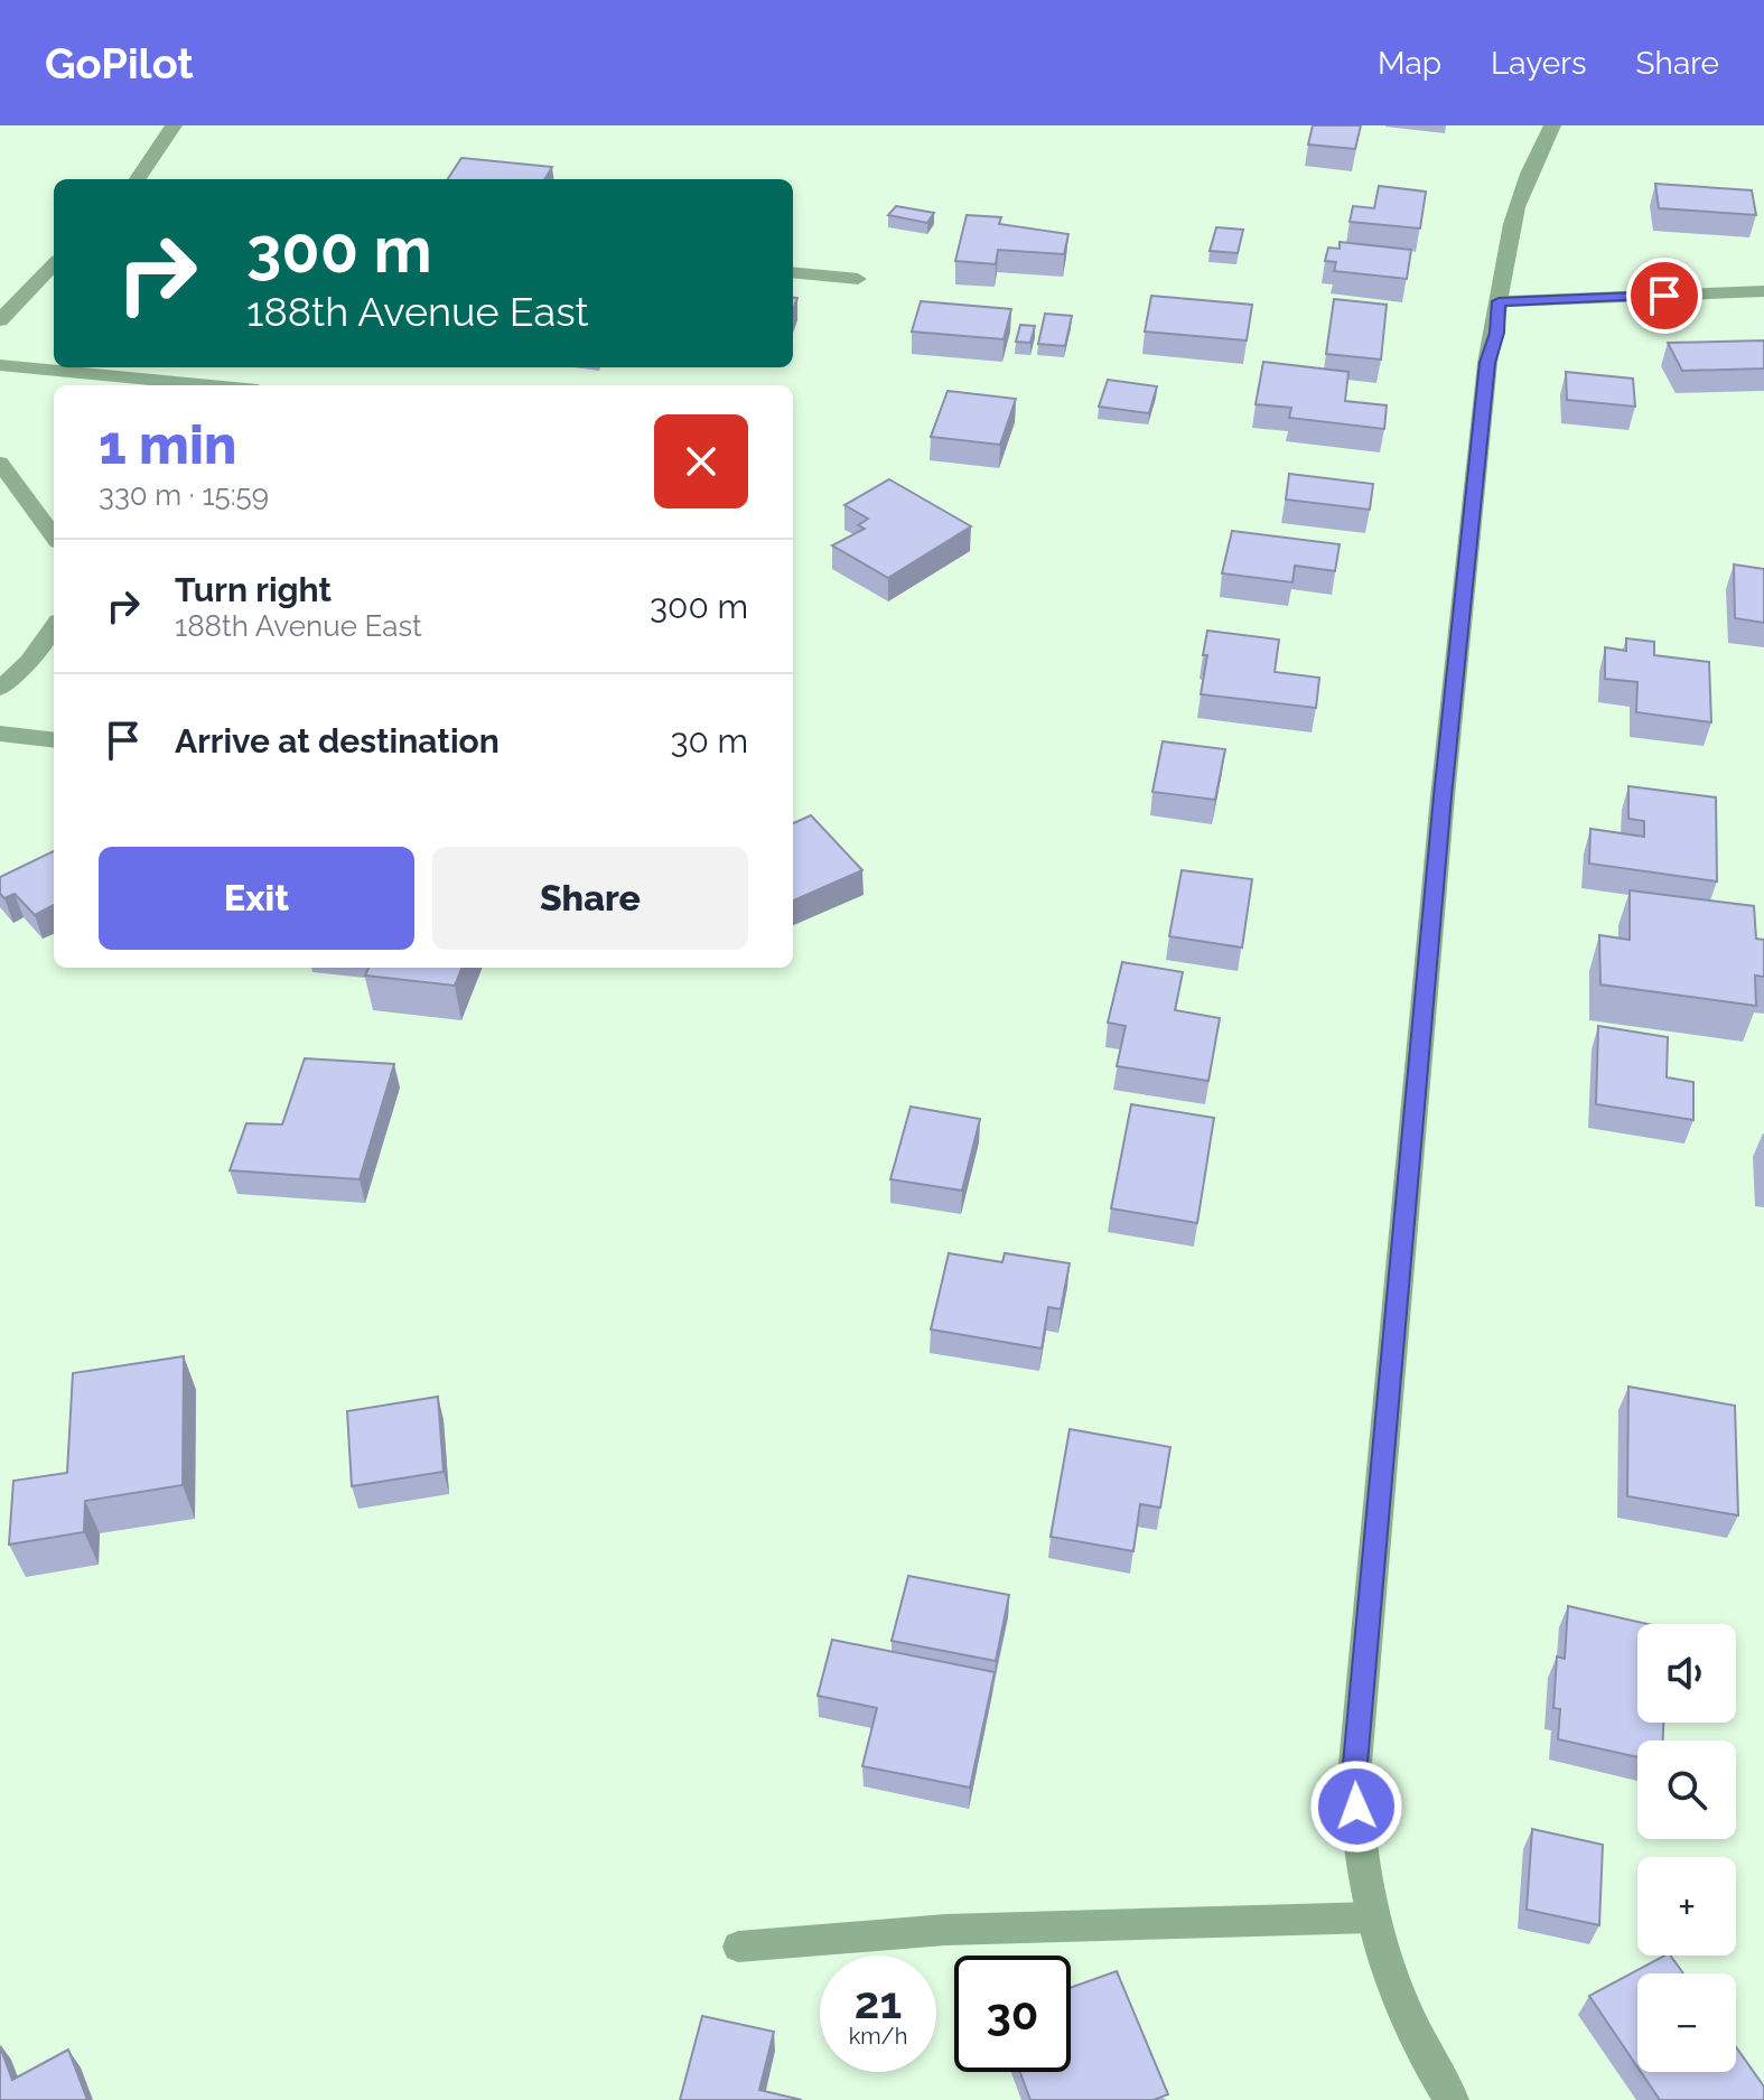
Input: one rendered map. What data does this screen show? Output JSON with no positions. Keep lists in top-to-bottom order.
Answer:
{
  "page": {
    "header": "GoPilot",
    "nav": ["Map", "Layers", "Share"],
    "turn": ["300 m", "188th Avenue East"],
    "heading": ["1 min", "330 m · 15:59"],
    "list": [
      {
        "name": "Turn right",
        "note": "188th Avenue East",
        "value": "300 m"
      },
      {
        "name": "Arrive at destination",
        "value": "30 m"
      }
    ],
    "buttons": ["Exit", "Share"],
    "map_buttons": ["+", "−"],
    "speed": "21 km/h",
    "limit": "30"
  }
}
